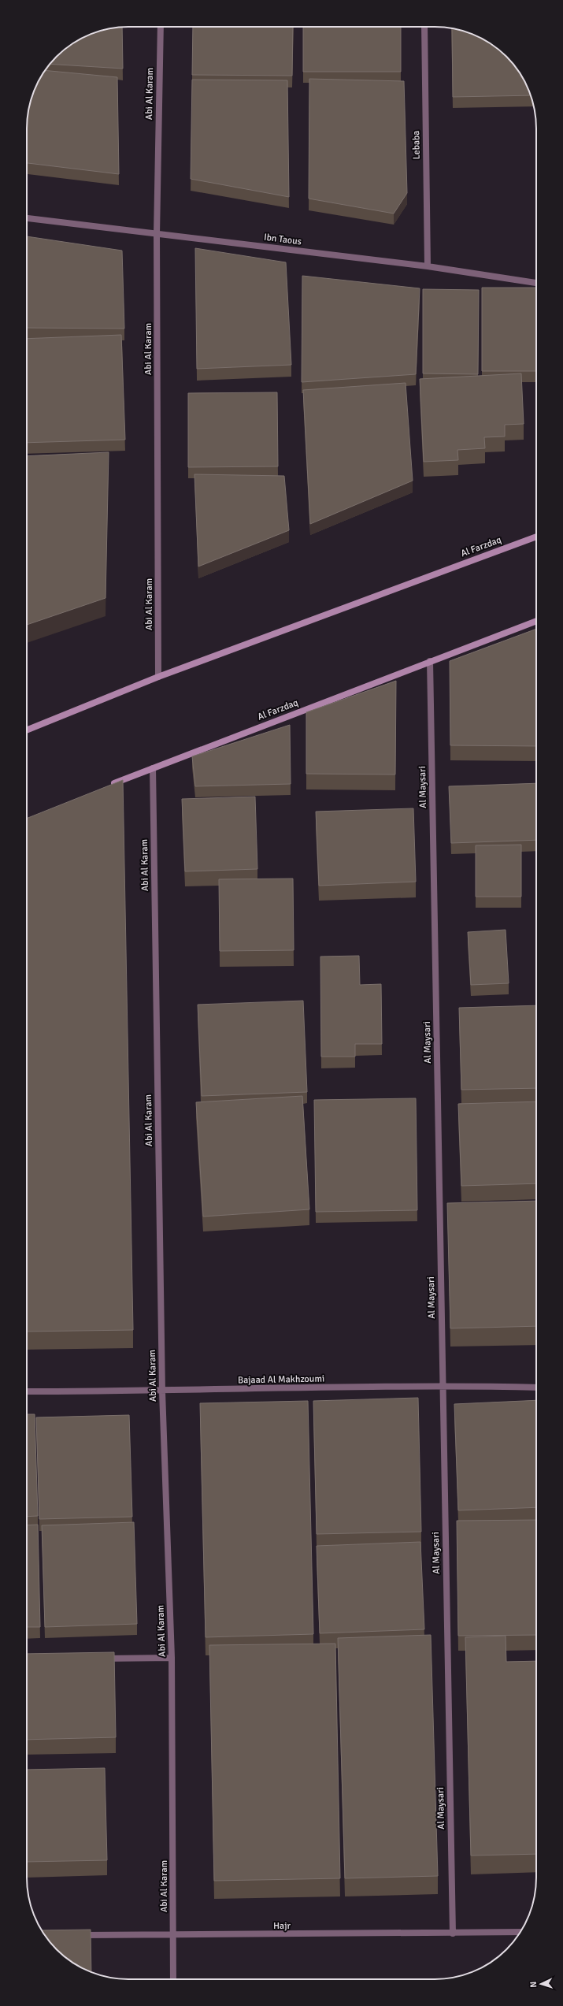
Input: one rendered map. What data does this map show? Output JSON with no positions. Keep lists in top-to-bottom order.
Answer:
{
  "streets": {
    "street": [
      "Abi Al Karam",
      "Lebaba",
      "Ibn Taous",
      "Al Farzdaq",
      "Al Maysari",
      "Bajaad Al Makhzoumi",
      "Hajr"
    ]
  },
  "crossings": [
    ["Abi Al Karam", "Ibn Taous"],
    ["Abi Al Karam", "Al Farzdaq"],
    ["Abi Al Karam", "Bajaad Al Makhzoumi"],
    ["Abi Al Karam", "Hajr"],
    ["Lebaba", "Ibn Taous"],
    ["Al Farzdaq", "Al Maysari"],
    ["Al Maysari", "Bajaad Al Makhzoumi"],
    ["Al Maysari", "Hajr"]
  ],
  "north": "left"
}
